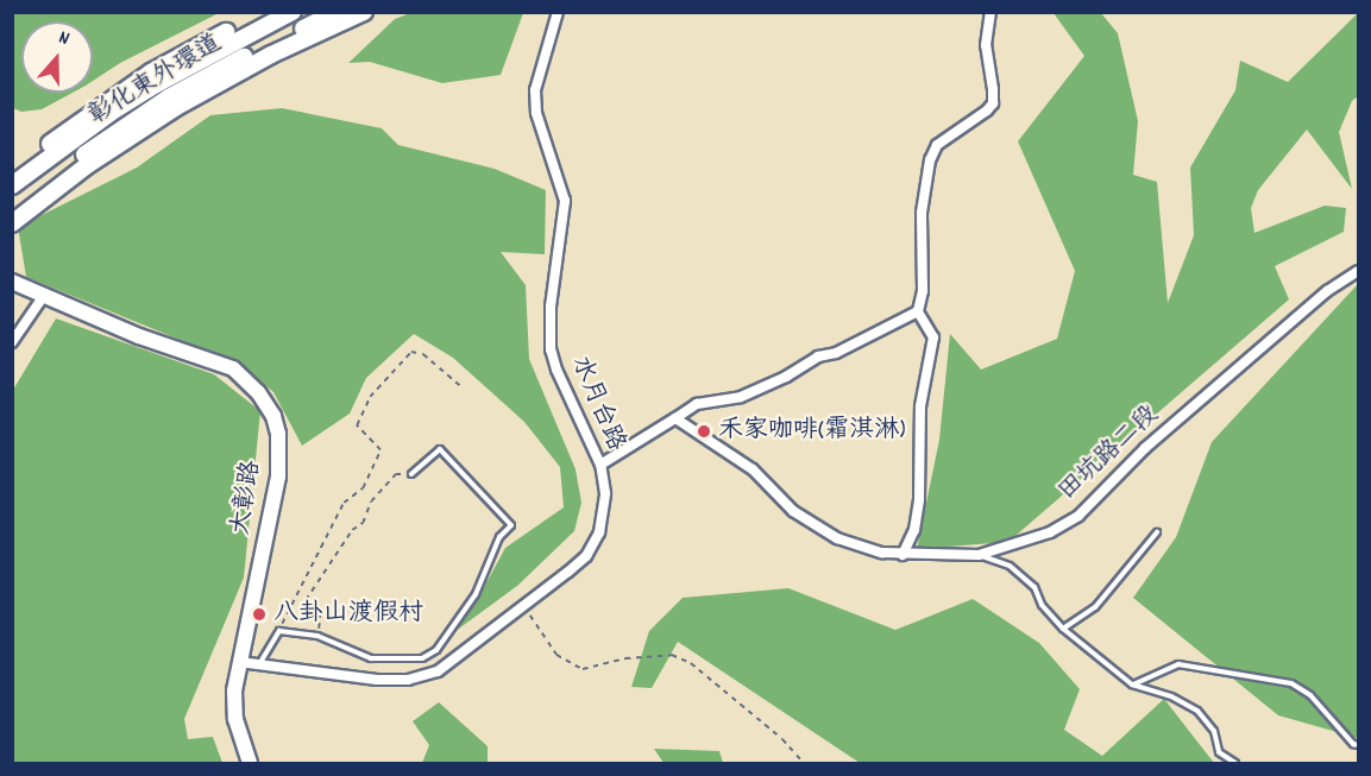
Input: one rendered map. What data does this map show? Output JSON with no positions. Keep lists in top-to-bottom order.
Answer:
{
  "streets": {
    "main road": ["彰化東外環道", "大彰路"],
    "street": ["水月台路", "田坑路二段"]
  },
  "crossings": [
    ["水月台路", "大彰路"]
  ],
  "places": ["禾家咖啡(霜淇淋)", "八卦山渡假村"],
  "north": "top"
}
